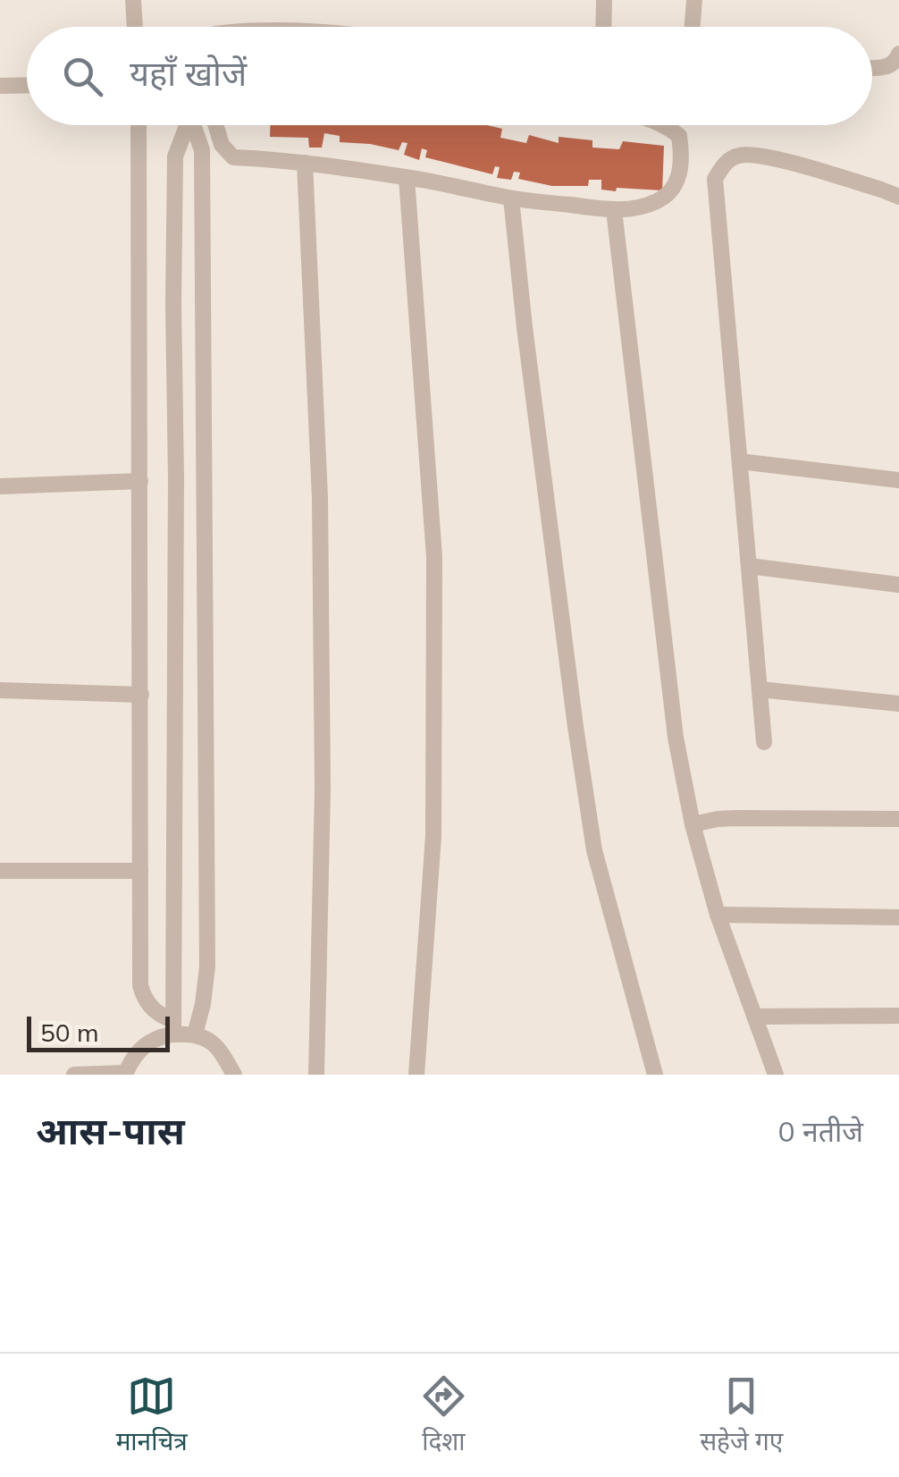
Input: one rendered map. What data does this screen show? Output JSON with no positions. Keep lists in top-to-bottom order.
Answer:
{
  "scale_bar": "50 m",
  "page": {
    "search": "यहाँ खोजें",
    "scale": "50 m",
    "heading": ["आस-पास", "0 नतीजे"],
    "nav": ["मानचित्र", "दिशा", "सहेजे गए"]
  }
}
